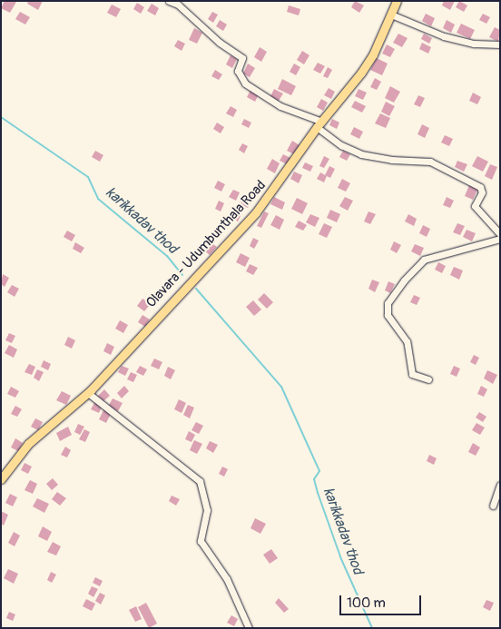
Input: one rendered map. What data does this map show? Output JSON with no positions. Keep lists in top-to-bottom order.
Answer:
{
  "streets": {
    "main road": ["Olavara - Udumbunthala Road"]
  },
  "water": ["karikkadav thod"],
  "scale_bar": "100 m"
}
